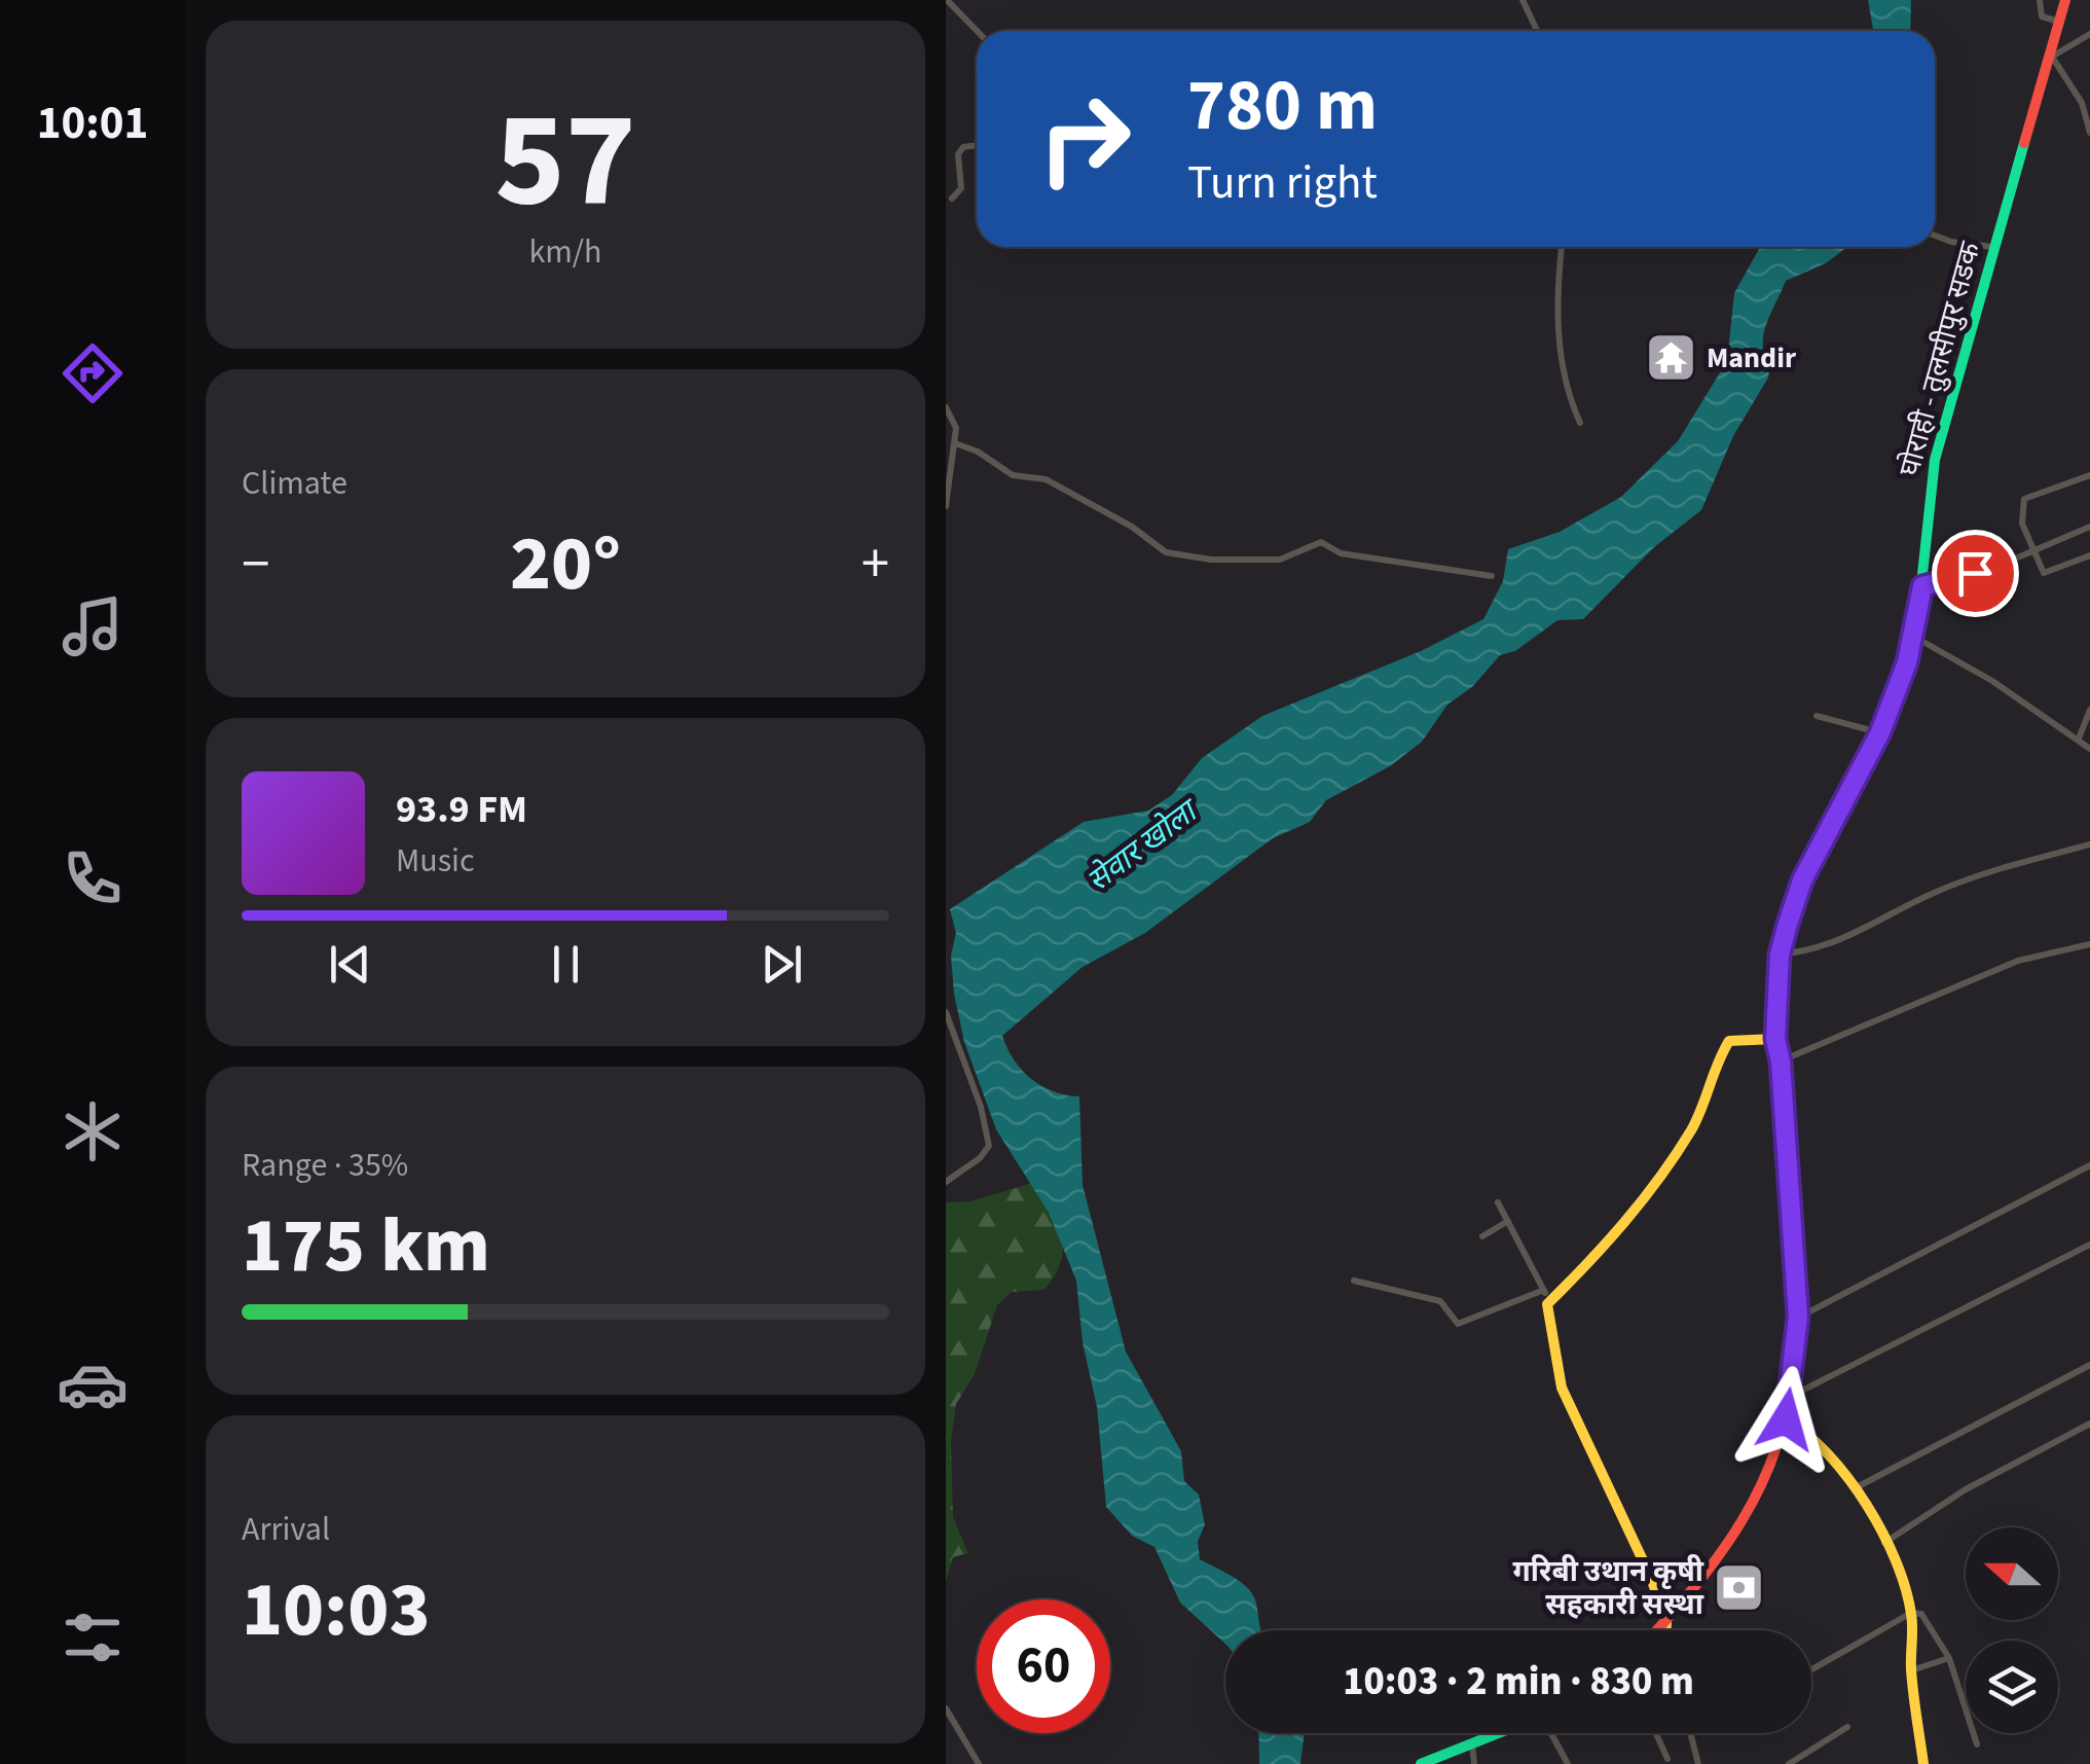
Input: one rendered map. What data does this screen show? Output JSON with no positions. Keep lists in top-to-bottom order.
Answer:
{
  "streets": {
    "main road": ["घोराही - तुलसीपुर सडक"]
  },
  "water": ["सेवार खोला"],
  "places": {
    "temple": ["Mandir"],
    "bank": ["गरिबी उथान कृषी सहकारी सस्था"]
  },
  "north": "left",
  "page": {
    "tabs": "10:01",
    "tile": [
      ["57", "km/h"],
      "Climate",
      ["Range · 35%", "175 km"],
      ["Arrival", "10:03"]
    ],
    "turn": ["780 m", "Turn right"],
    "heat": ["−", "20°", "+"],
    "song": ["93.9 FM", "Music"],
    "limit": "60",
    "trip": "10:03 · 2 min · 830 m"
  }
}
